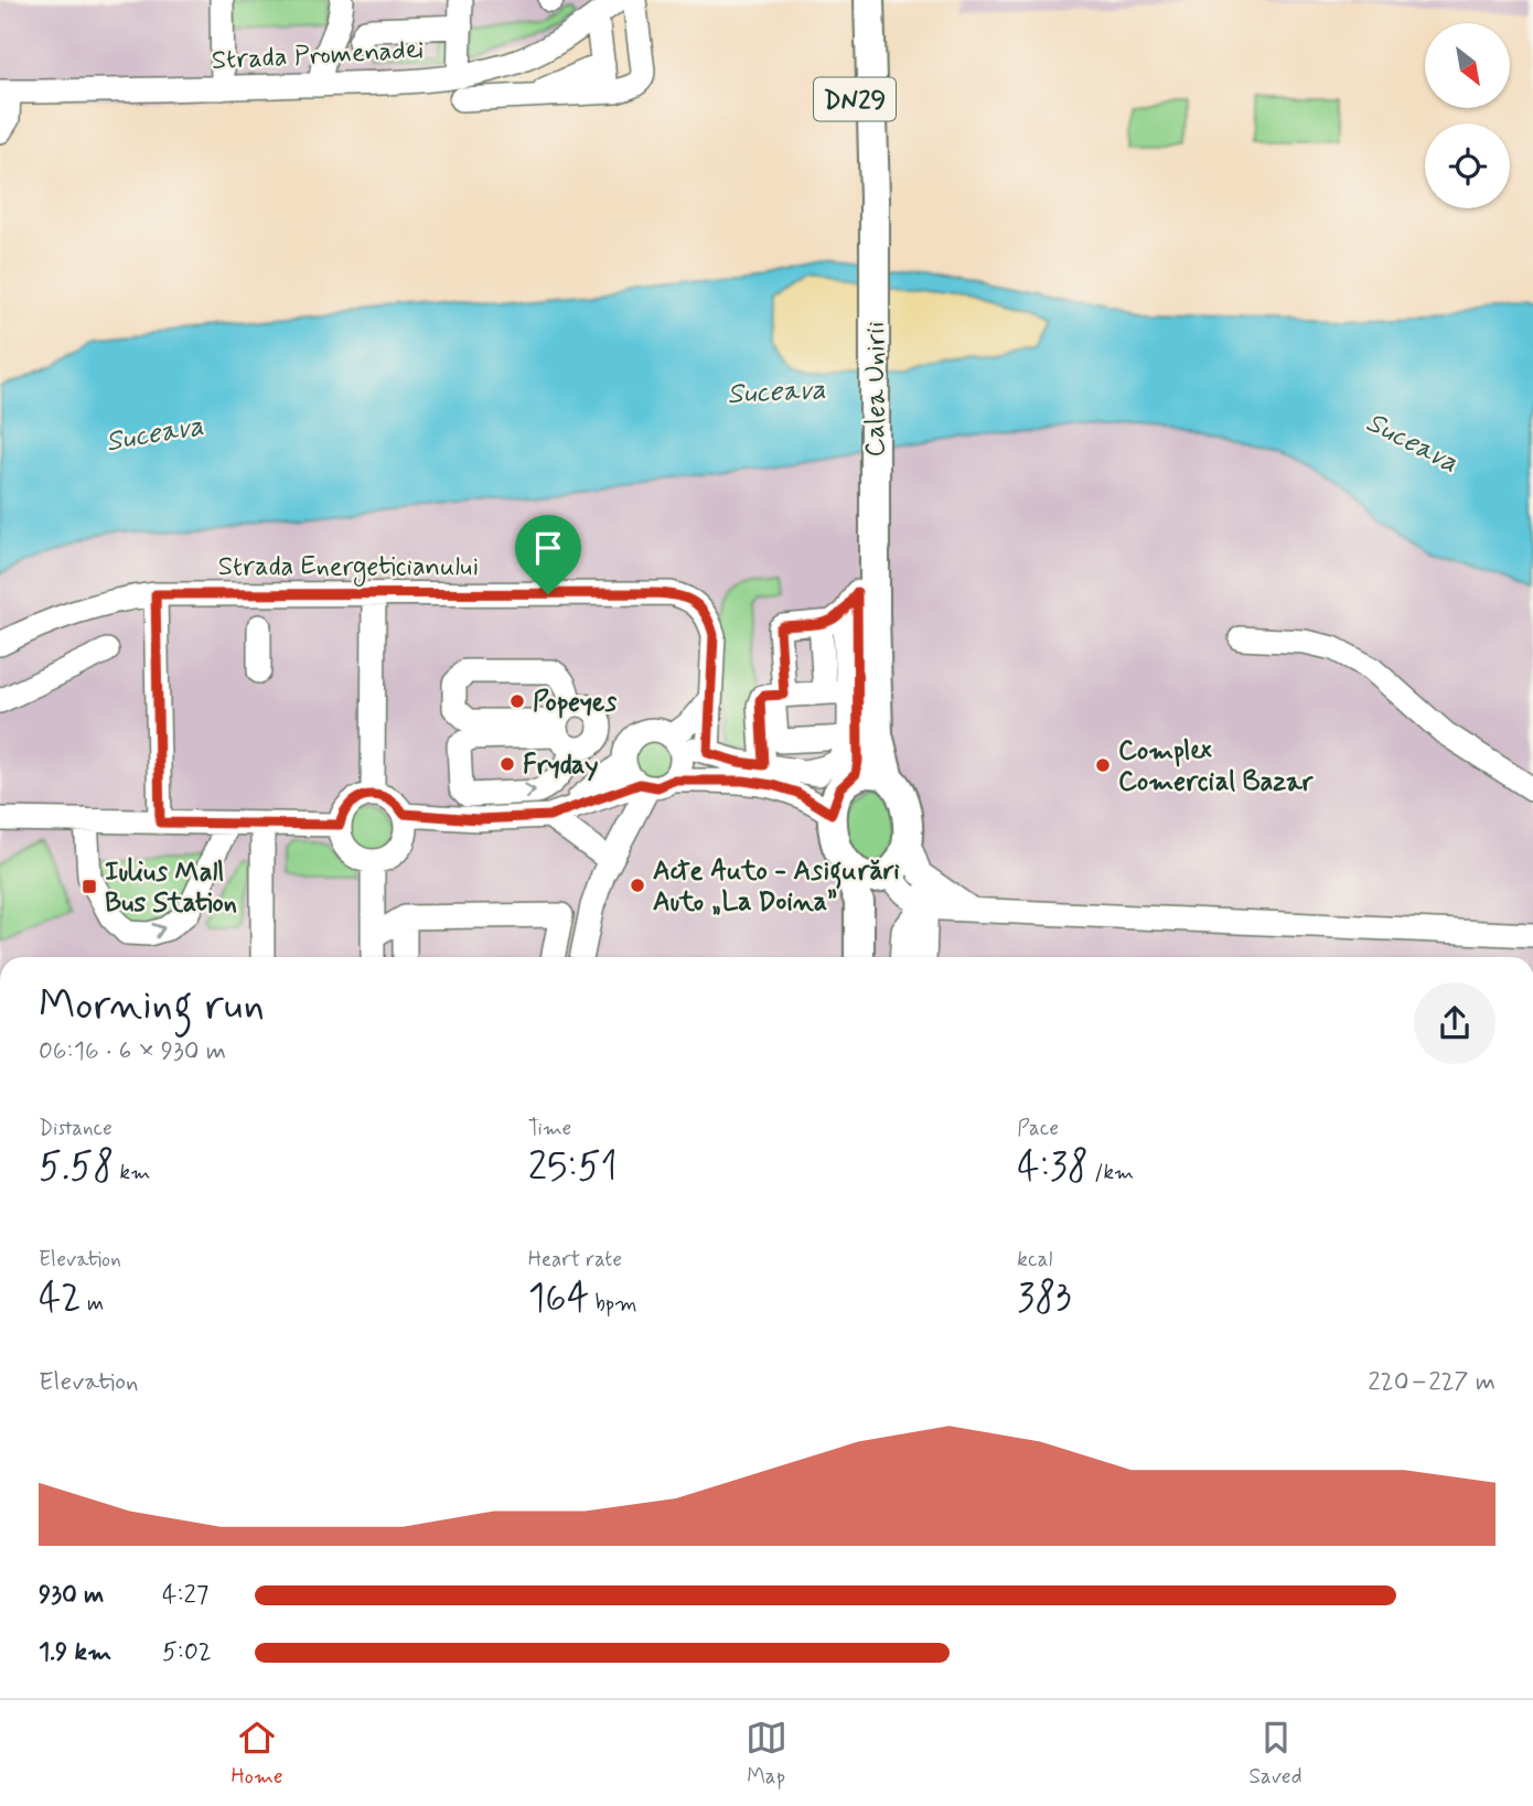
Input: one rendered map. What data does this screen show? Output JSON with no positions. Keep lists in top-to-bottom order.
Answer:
{
  "streets": {
    "main road": ["DN29", "Calea Unirii"],
    "street": ["Strada Promenadei", "Strada Energeticianului"]
  },
  "crossings": [
    ["DN29", "Calea Unirii"]
  ],
  "water": ["Suceava"],
  "places": {
    "other": [
      "Popeyes",
      "Fryday",
      "Complex Comercial Bazar",
      "Acte Auto - Asigurări Auto „La Doina”"
    ],
    "transit": ["Iulius Mall Bus Station"]
  },
  "north": "bottom right",
  "page": {
    "heading": ["Morning run", "06:16 · 6 × 930 m"],
    "stats": [
      ["Distance", "5.58 km"],
      ["Time", "25:51"],
      ["Pace", "4:38 /km"],
      ["Elevation", "42 m"],
      ["Heart rate", "164 bpm"],
      ["kcal", "383"]
    ],
    "chart": ["Elevation", "220–227 m"],
    "list": [
      {
        "name": "930 m",
        "note": "4:27"
      },
      {
        "name": "1.9 km",
        "note": "5:02"
      }
    ],
    "tabs": ["Home", "Map", "Saved"]
  }
}
